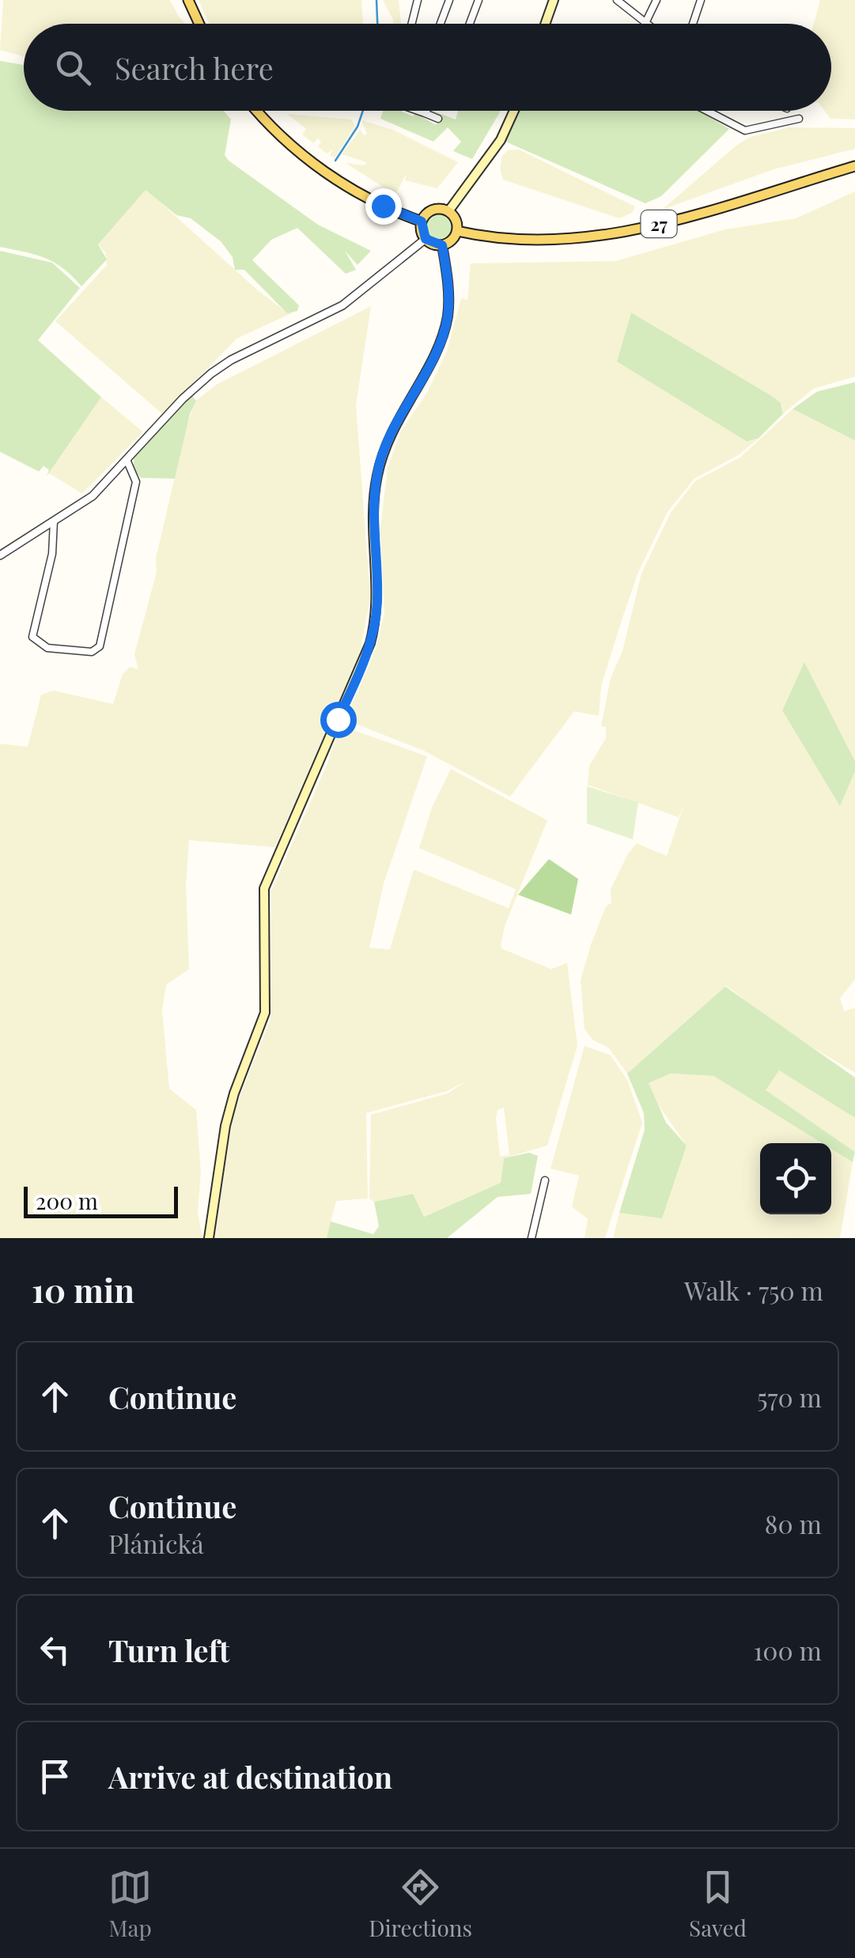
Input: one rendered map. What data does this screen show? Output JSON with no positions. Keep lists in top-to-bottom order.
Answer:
{
  "streets": {
    "main road": ["27"]
  },
  "scale_bar": "200 m",
  "page": {
    "search": "Search here",
    "scale": "200 m",
    "heading": ["10 min", "Walk · 750 m"],
    "list": [
      ["Continue", "570 m"],
      ["Continue", "Plánická", "80 m"],
      ["Turn left", "100 m"],
      "Arrive at destination"
    ],
    "nav": ["Map", "Directions", "Saved"]
  }
}
